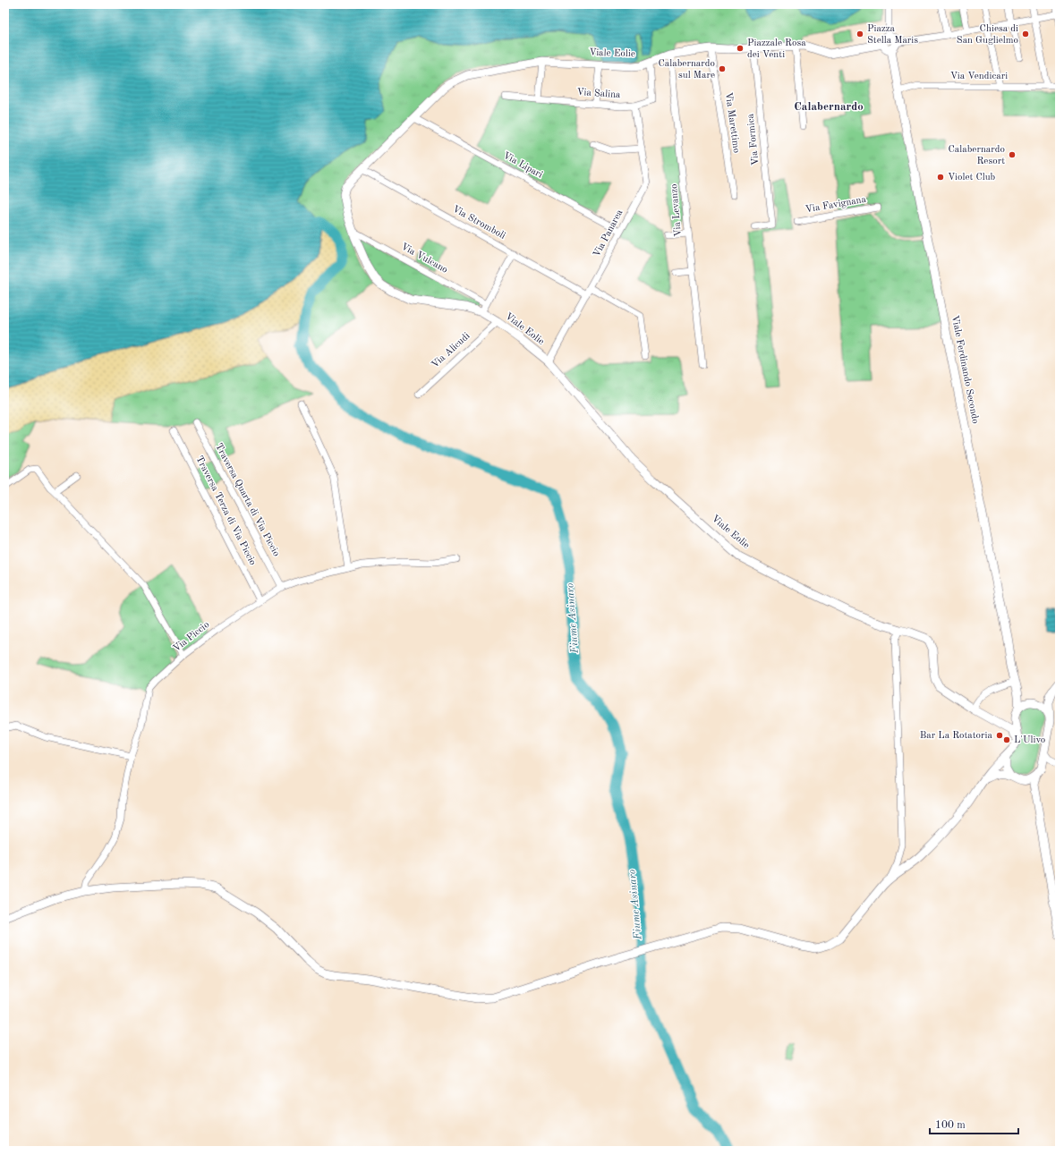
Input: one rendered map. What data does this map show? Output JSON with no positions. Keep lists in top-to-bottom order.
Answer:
{
  "streets": {
    "street": [
      "Viale Eolie",
      "Via Vendicari",
      "Via Salina",
      "Via Marettimo",
      "Via Formica",
      "Via Lipari",
      "Via Favignana",
      "Via Levanzo",
      "Via Stromboli",
      "Via Panarea",
      "Via Vulcano",
      "Via Alicudi",
      "Viale Ferdinando Secondo",
      "Traversa Quarta di Via Piccio",
      "Traversa Terza di Via Piccio",
      "Via Piccio"
    ]
  },
  "crossings": [
    ["Viale Eolie", "Via Salina"],
    ["Viale Eolie", "Via Marettimo"],
    ["Viale Eolie", "Via Formica"],
    ["Viale Eolie", "Via Lipari"],
    ["Viale Eolie", "Via Levanzo"],
    ["Viale Eolie", "Via Stromboli"],
    ["Viale Eolie", "Via Panarea"],
    ["Viale Eolie", "Via Vulcano"],
    ["Viale Eolie", "Via Alicudi"],
    ["Via Vendicari", "Viale Ferdinando Secondo"],
    ["Via Salina", "Via Panarea"],
    ["Via Lipari", "Via Panarea"],
    ["Via Stromboli", "Via Panarea"],
    ["Traversa Quarta di Via Piccio", "Via Piccio"],
    ["Traversa Terza di Via Piccio", "Via Piccio"]
  ],
  "districts": ["Calabernardo"],
  "water": ["Fiume Asinaro"],
  "places": [
    "Piazza Stella Maris",
    "Chiesa di San Guglielmo",
    "Piazzale Rosa dei Venti",
    "Calabernardo sul Mare",
    "Calabernardo Resort",
    "Violet Club",
    "Bar La Rotatoria",
    "L'Ulivo"
  ],
  "scale_bar": "100 m"
}
